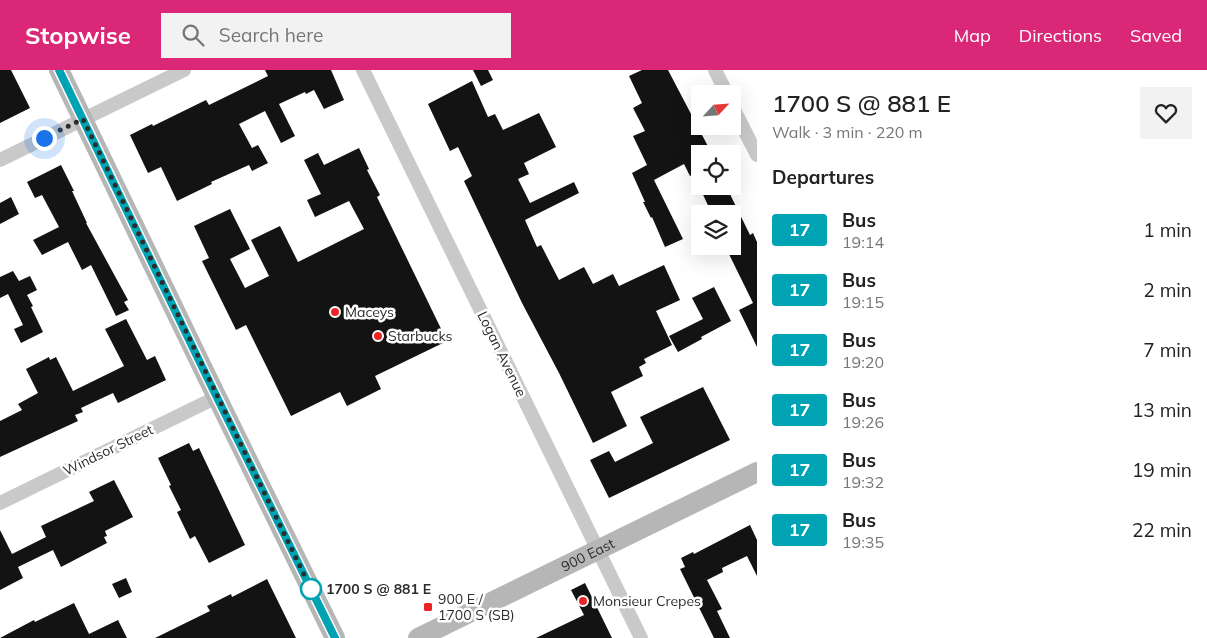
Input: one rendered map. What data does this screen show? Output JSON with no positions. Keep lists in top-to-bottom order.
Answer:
{
  "streets": {
    "street": ["Logan Avenue", "Windsor Street", "900 East"]
  },
  "crossings": [
    ["Logan Avenue", "900 East"]
  ],
  "places": {
    "other": [
      "Maceys",
      "Starbucks",
      "1700 S @ 881 E",
      "Monsieur Crepes"
    ],
    "transit": ["900 E / 1700 S (SB)"]
  },
  "lines": ["bus line 17"],
  "north": "top right",
  "page": {
    "header": "Stopwise",
    "search": "Search here",
    "nav": ["Map", "Directions", "Saved"],
    "heading": [
      ["1700 S @ 881 E", "Walk · 3 min · 220 m"],
      "Departures"
    ],
    "list": [
      {
        "mark": "17",
        "name": "Bus",
        "note": "19:14",
        "value": "1 min"
      },
      {
        "mark": "17",
        "name": "Bus",
        "note": "19:15",
        "value": "2 min"
      },
      {
        "mark": "17",
        "name": "Bus",
        "note": "19:20",
        "value": "7 min"
      },
      {
        "mark": "17",
        "name": "Bus",
        "note": "19:26",
        "value": "13 min"
      },
      {
        "mark": "17",
        "name": "Bus",
        "note": "19:32",
        "value": "19 min"
      },
      {
        "mark": "17",
        "name": "Bus",
        "note": "19:35",
        "value": "22 min"
      }
    ]
  }
}
